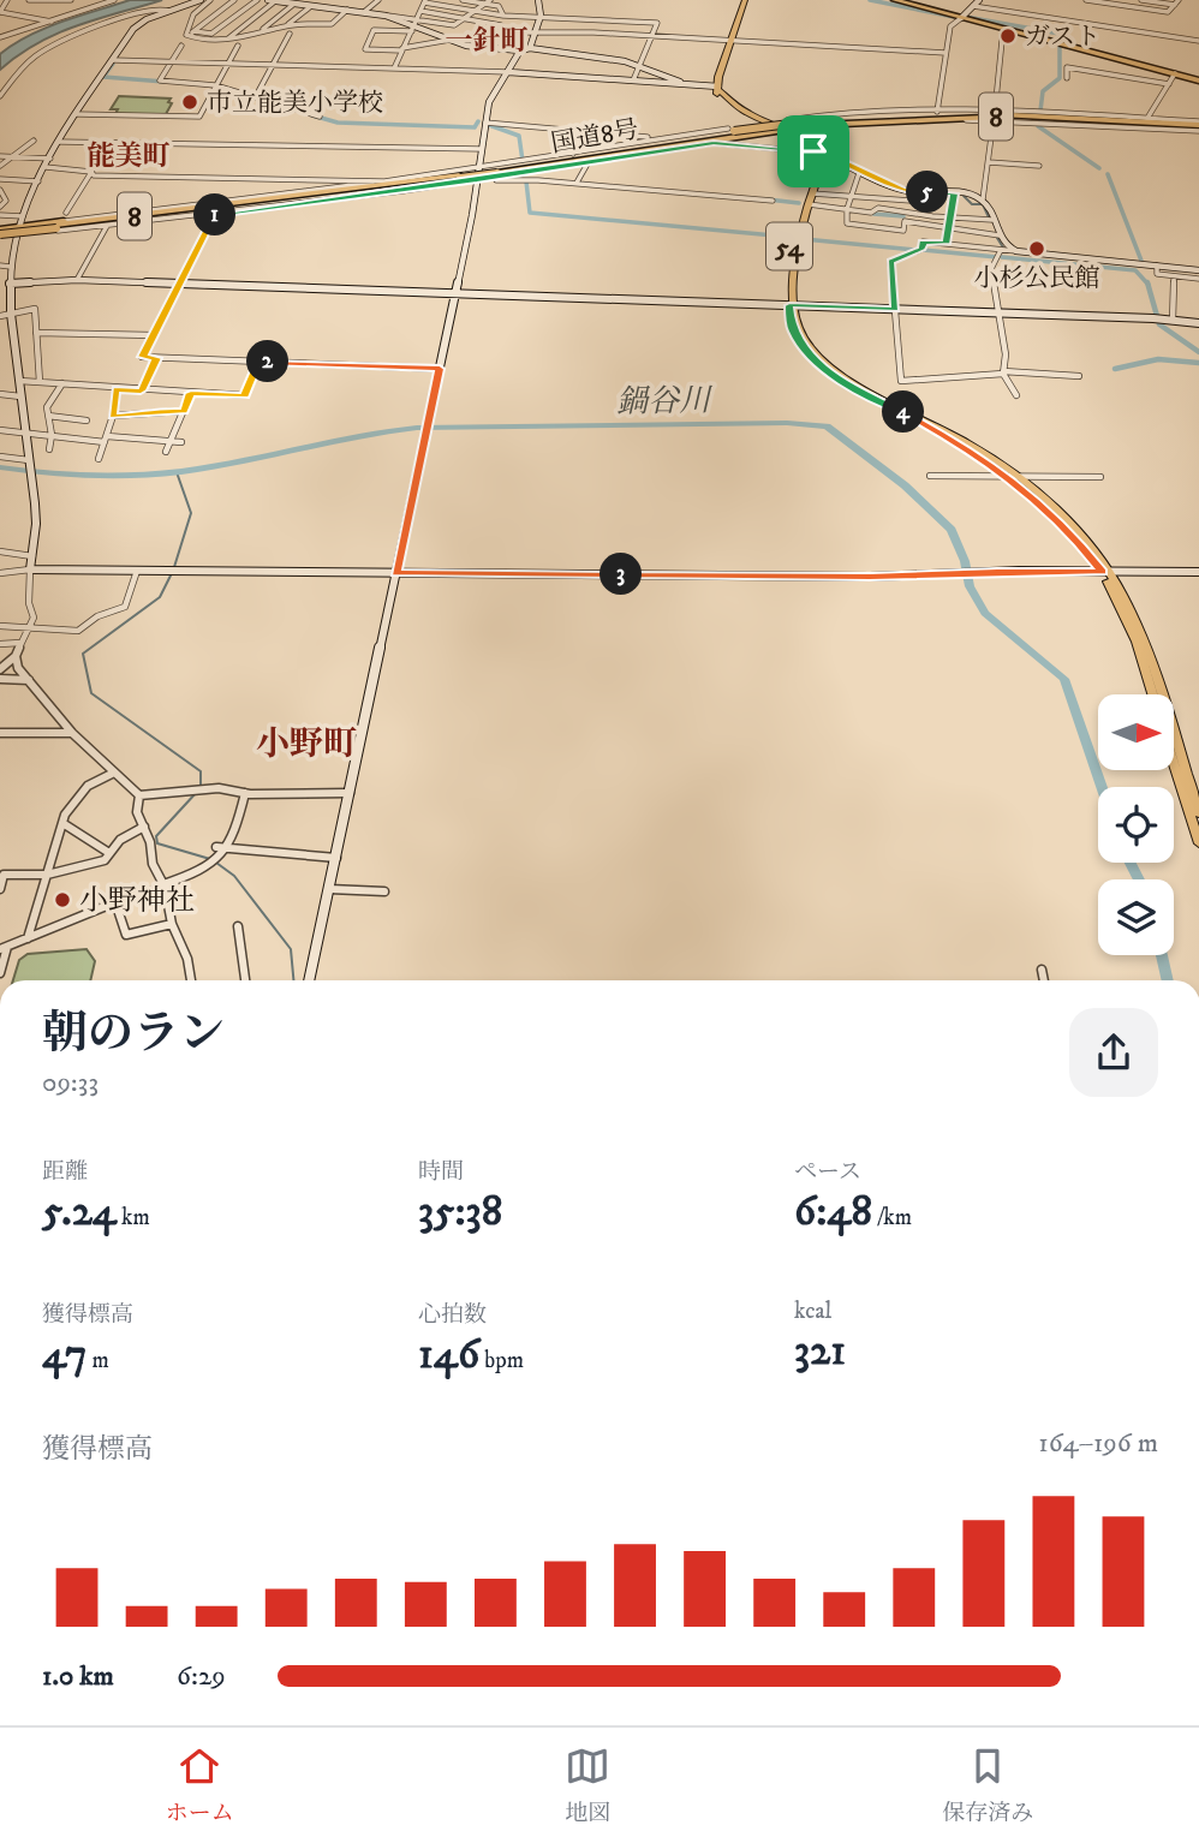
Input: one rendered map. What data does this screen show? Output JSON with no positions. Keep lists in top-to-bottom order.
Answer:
{
  "streets": {
    "highway": ["8", "国道8号"],
    "main road": ["54"]
  },
  "crossings": [
    ["8", "国道8号"]
  ],
  "districts": ["一針町", "能美町", "小野町"],
  "water": ["鍋谷川"],
  "places": [
    "ガスト",
    "市立能美小学校",
    "小杉公民館",
    "小野神社"
  ],
  "north": "right",
  "page": {
    "pins": [
      "5",
      "1",
      "2",
      "4",
      "3"
    ],
    "heading": ["朝のラン", "09:33"],
    "stats": [
      ["距離", "5.24 km"],
      ["時間", "35:38"],
      ["ペース", "6:48 /km"],
      ["獲得標高", "47 m"],
      ["心拍数", "146 bpm"],
      ["kcal", "321"]
    ],
    "chart": ["獲得標高", "164–196 m"],
    "list": [
      {
        "name": "1.0 km",
        "note": "6:29"
      }
    ],
    "tabs": ["ホーム", "地図", "保存済み"]
  }
}
